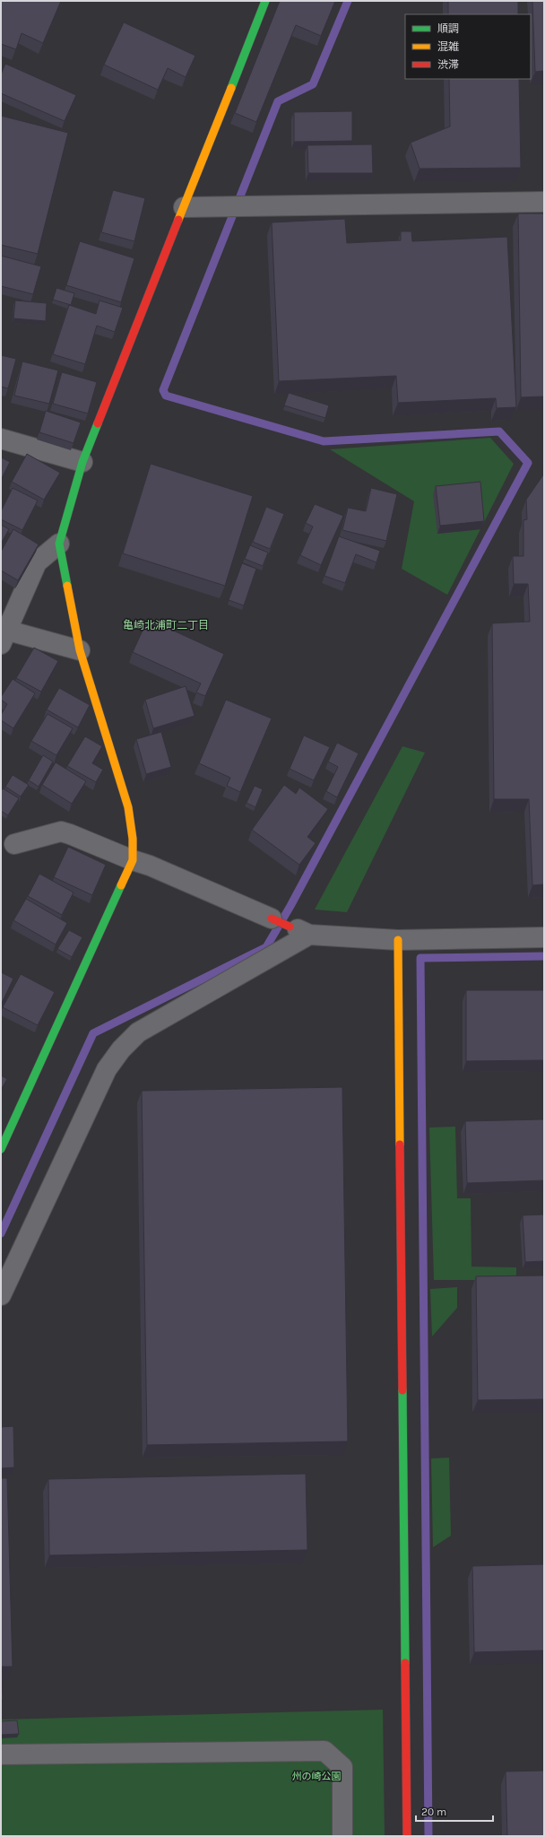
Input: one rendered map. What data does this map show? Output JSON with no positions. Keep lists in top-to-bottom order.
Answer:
{
  "districts": ["亀崎北浦町二丁目"],
  "parks": ["州の崎公園"],
  "legend": ["順調", "混雑", "渋滞"],
  "scale_bar": "20 m"
}
